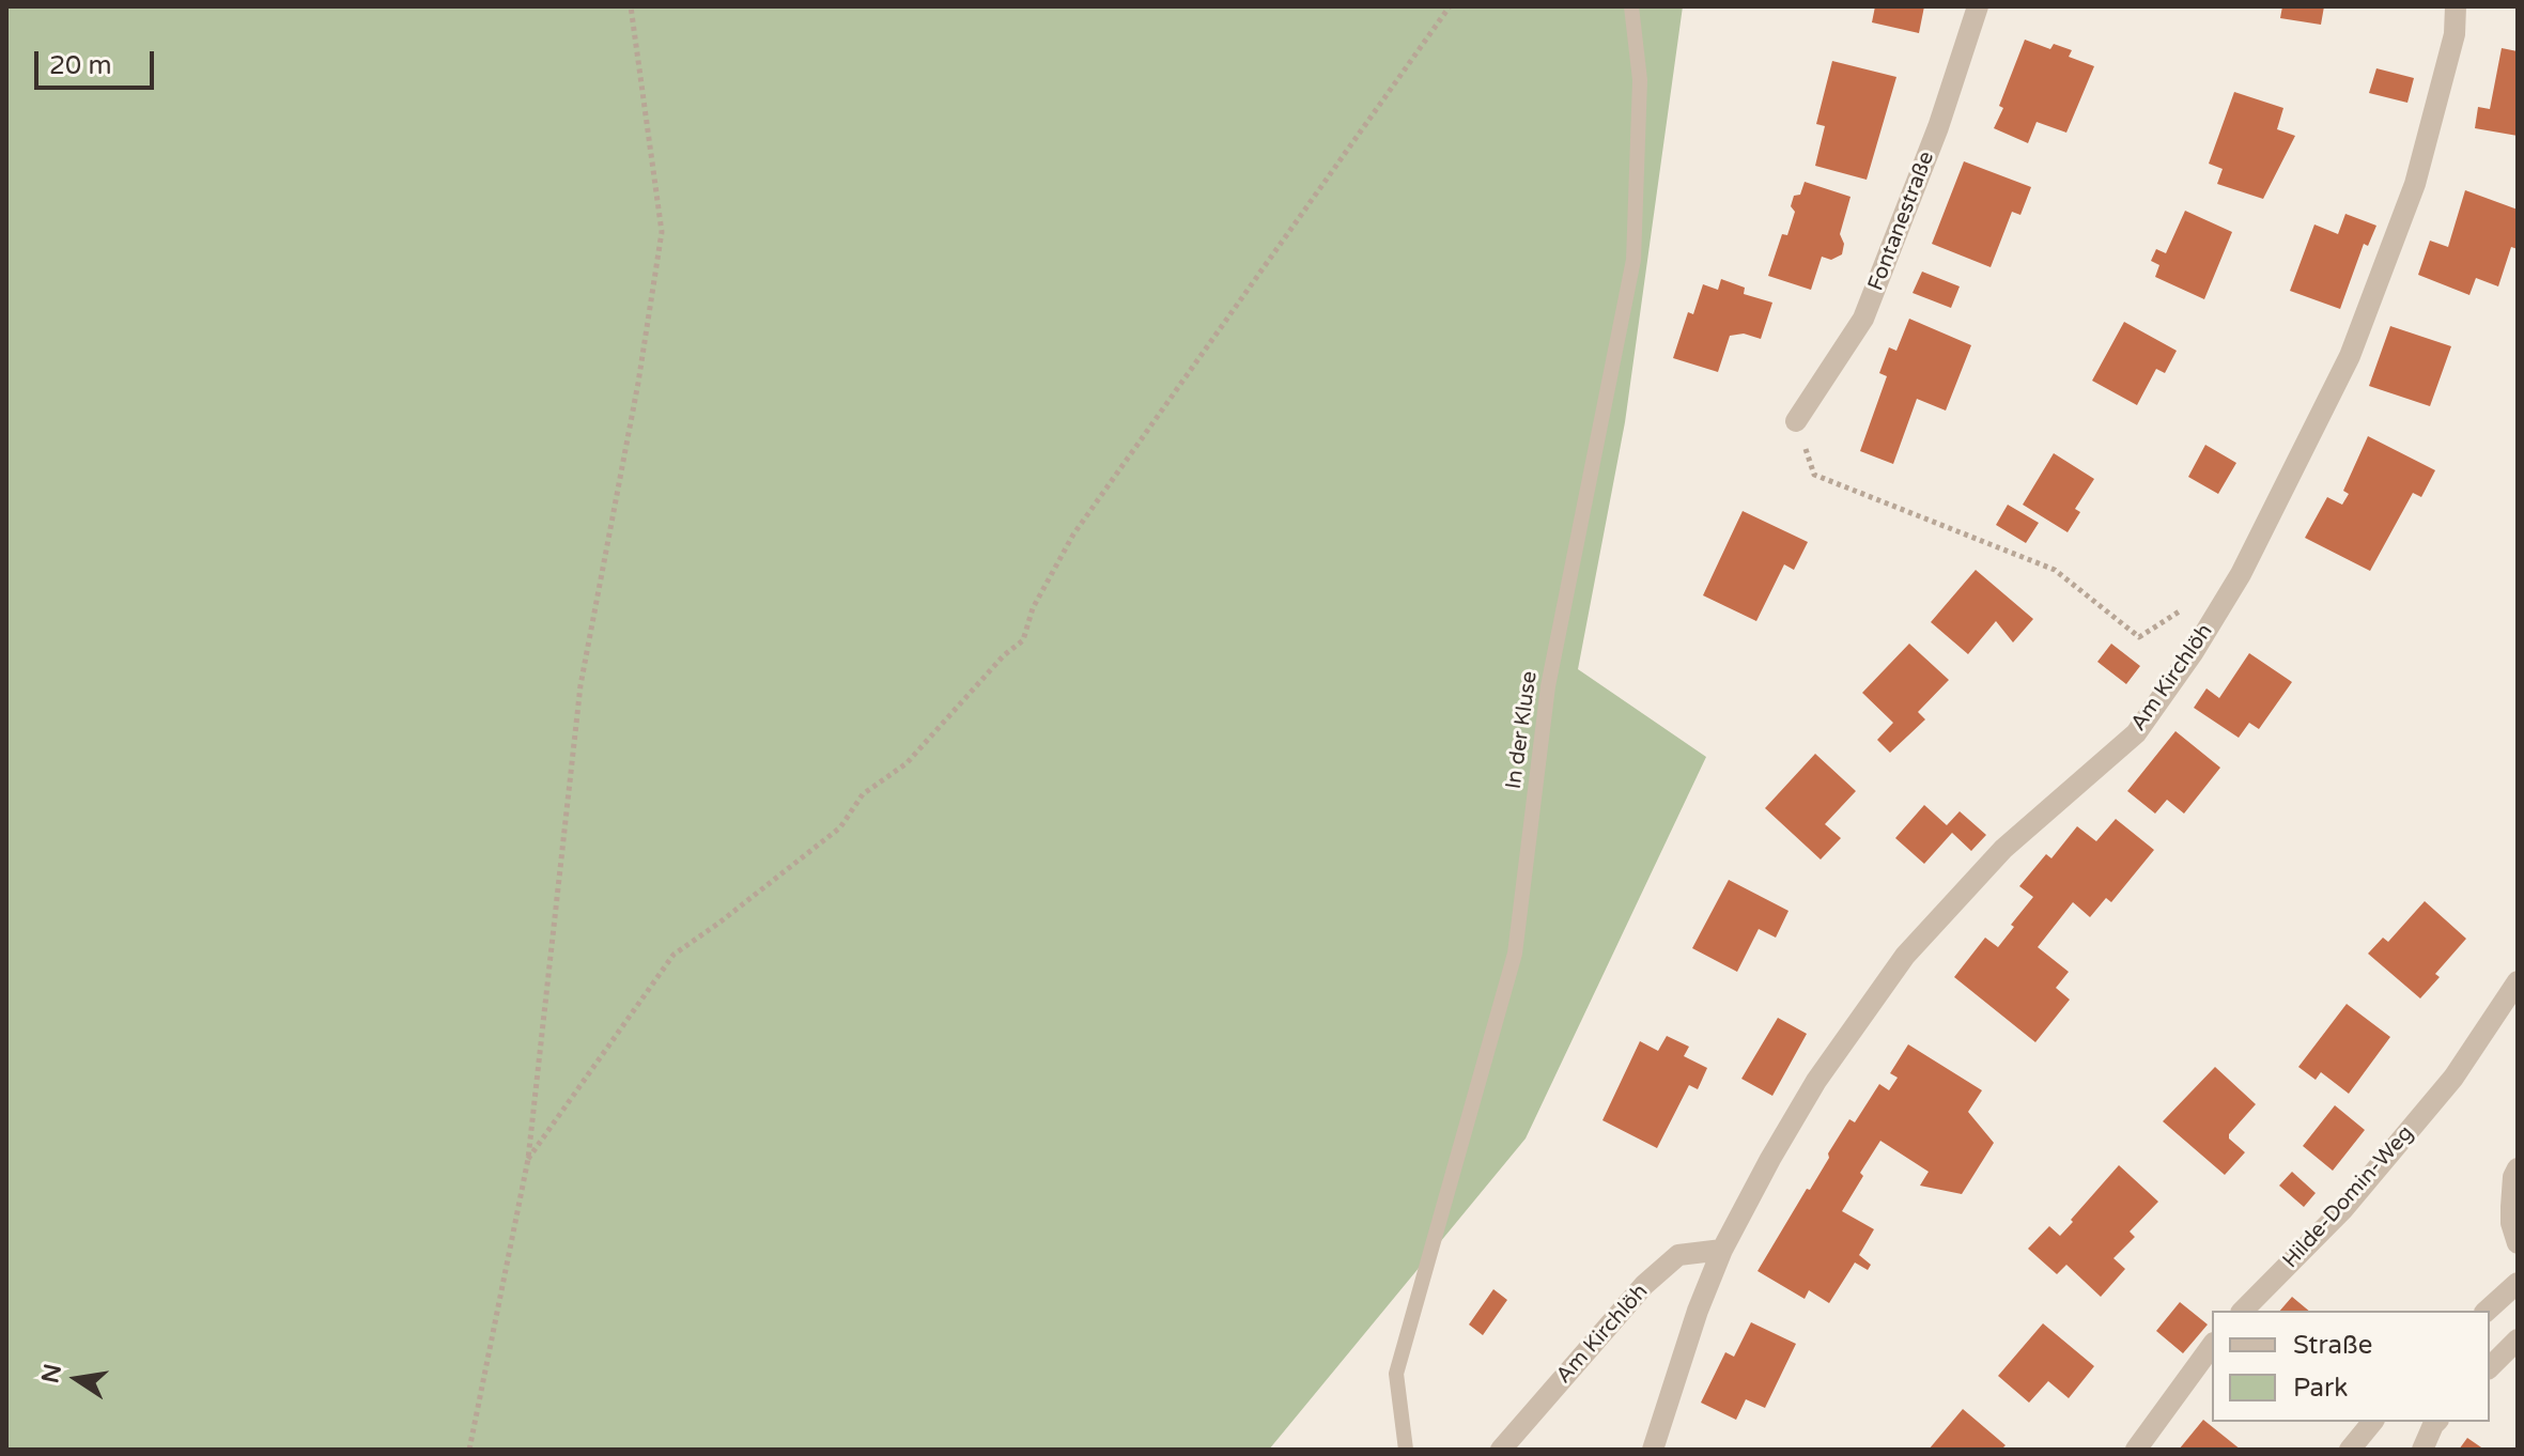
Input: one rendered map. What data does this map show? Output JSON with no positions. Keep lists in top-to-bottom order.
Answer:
{
  "streets": {
    "street": ["Fontanestraße", "Am Kirchlöh", "Hilde-Domin-Weg"],
    "lane": ["In der Kluse"]
  },
  "legend": ["Straße", "Park"],
  "scale_bar": "20 m",
  "north": "left"
}
